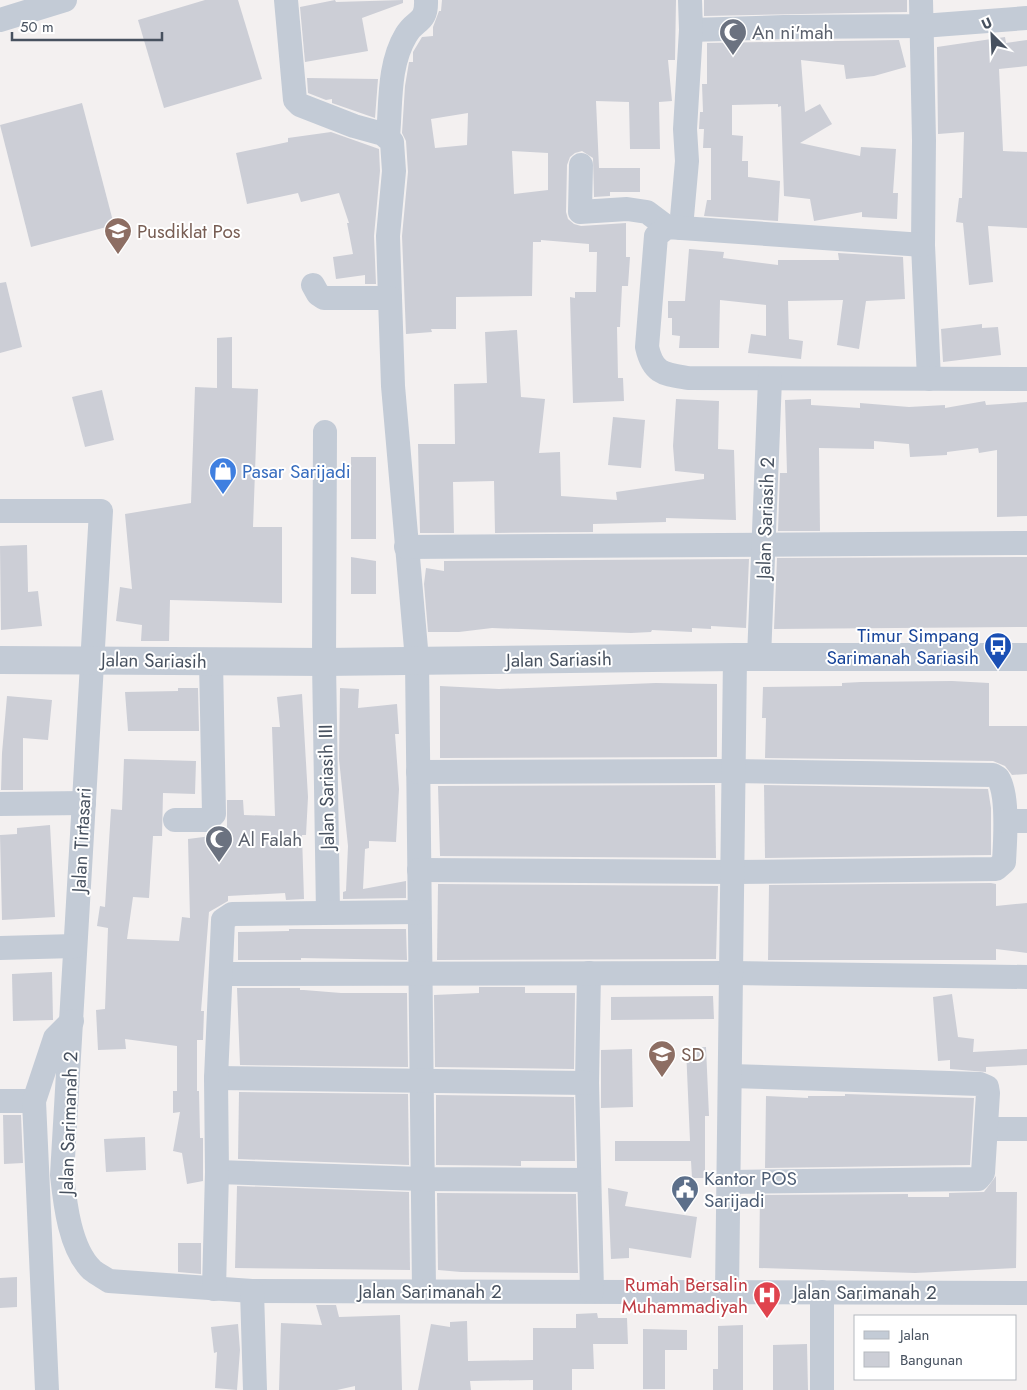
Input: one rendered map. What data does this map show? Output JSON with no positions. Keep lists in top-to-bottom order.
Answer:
{
  "streets": {
    "street": [
      "Jalan Sariasih 2",
      "Jalan Sariasih",
      "Jalan Sariasih III",
      "Jalan Tirtasari",
      "Jalan Sarimanah 2"
    ]
  },
  "crossings": [
    ["Jalan Sariasih 2", "Jalan Sariasih"],
    ["Jalan Sariasih 2", "Jalan Sarimanah 2"],
    ["Jalan Sariasih", "Jalan Sariasih III"],
    ["Jalan Sariasih", "Jalan Tirtasari"],
    ["Jalan Tirtasari", "Jalan Sarimanah 2"]
  ],
  "places": {
    "mosque": ["An ni'mah", "Al Falah"],
    "school or university": ["Pusdiklat Pos", "SD"],
    "shop": ["Pasar Sarijadi"],
    "bus stop": ["Timur Simpang Sarimanah Sariasih"],
    "public building": ["Kantor POS Sarijadi"],
    "hospital": ["Rumah Bersalin Muhammadiyah"]
  },
  "legend": ["Jalan", "Bangunan"],
  "scale_bar": "50 m",
  "north": "top left"
}
